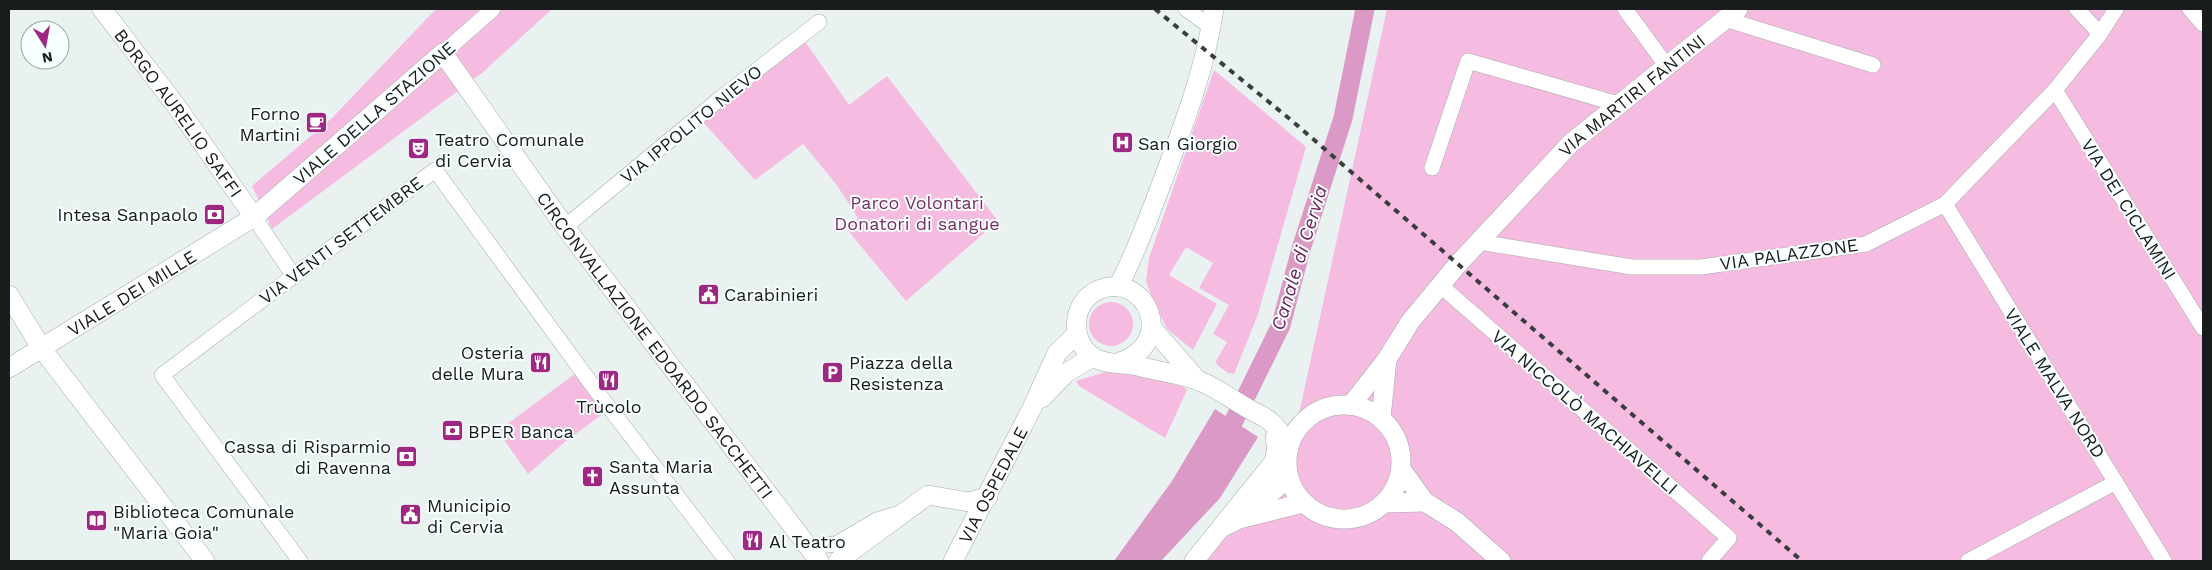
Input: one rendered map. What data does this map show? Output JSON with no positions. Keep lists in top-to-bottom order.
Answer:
{
  "streets": {
    "street": [
      "VIA MARTIRI FANTINI",
      "BORGO AURELIO SAFFI",
      "VIALE DELLA STAZIONE",
      "VIA IPPOLITO NIEVO",
      "VIA DEI CICLAMINI",
      "VIA VENTI SETTEMBRE",
      "VIA PALAZZONE",
      "VIALE DEI MILLE",
      "CIRCONVALLAZIONE EDOARDO SACCHETTI",
      "VIALE MALVA NORD",
      "VIA NICCOLÒ MACHIAVELLI",
      "VIA OSPEDALE"
    ]
  },
  "crossings": [
    ["VIA MARTIRI FANTINI", "VIA PALAZZONE"],
    ["VIA MARTIRI FANTINI", "VIA NICCOLÒ MACHIAVELLI"],
    ["BORGO AURELIO SAFFI", "VIALE DELLA STAZIONE"],
    ["BORGO AURELIO SAFFI", "VIALE DEI MILLE"],
    ["VIALE DELLA STAZIONE", "VIALE DEI MILLE"],
    ["VIALE DELLA STAZIONE", "CIRCONVALLAZIONE EDOARDO SACCHETTI"],
    ["VIA IPPOLITO NIEVO", "CIRCONVALLAZIONE EDOARDO SACCHETTI"],
    ["VIA DEI CICLAMINI", "VIA PALAZZONE"],
    ["VIA PALAZZONE", "VIALE MALVA NORD"]
  ],
  "water": ["Canale di Cervia"],
  "parks": ["Parco Volontari Donatori di sangue"],
  "places": {
    "cafe": ["Forno Martini"],
    "hospital": ["San Giorgio"],
    "theatre": ["Teatro Comunale di Cervia"],
    "bank": ["Intesa Sanpaolo", "BPER Banca", "Cassa di Risparmio di Ravenna"],
    "public building": ["Carabinieri", "Municipio di Cervia"],
    "restaurant": ["Osteria delle Mura", "Trùcolo", "Al Teatro"],
    "parking": ["Piazza della Resistenza"],
    "church": ["Santa Maria Assunta"],
    "library": ["Biblioteca Comunale \"Maria Goia\""]
  },
  "north": "bottom"
}
